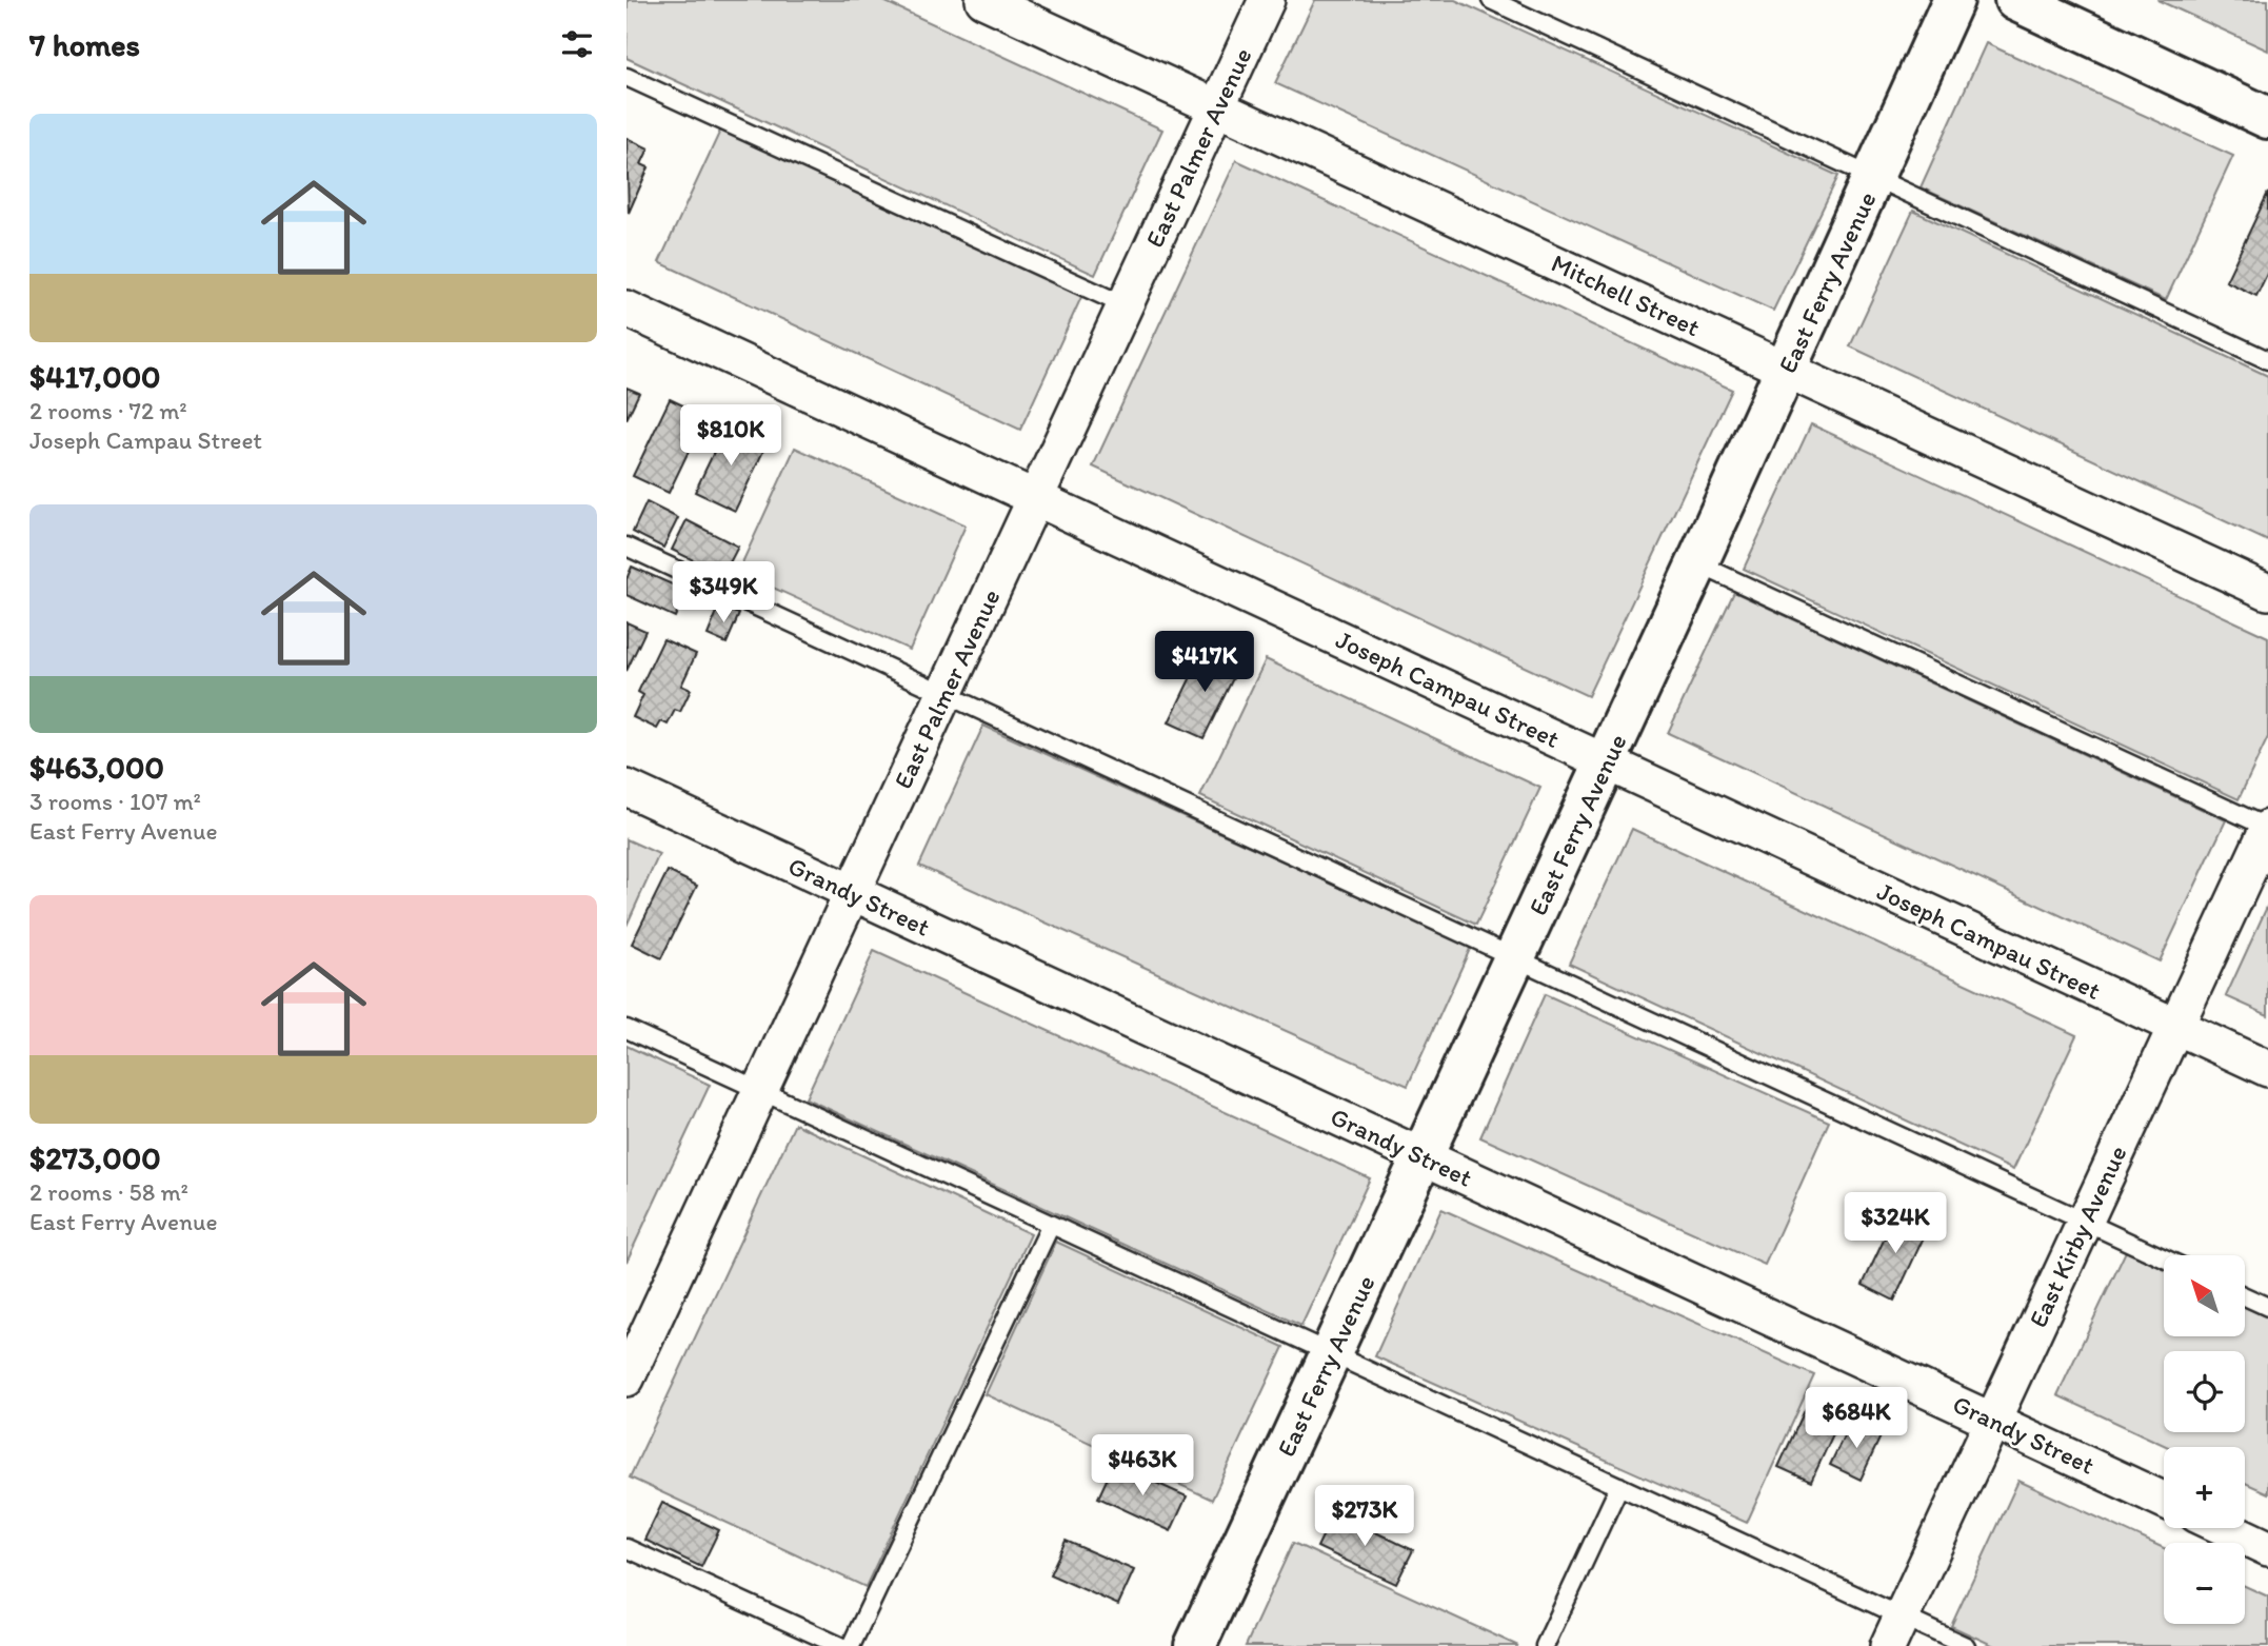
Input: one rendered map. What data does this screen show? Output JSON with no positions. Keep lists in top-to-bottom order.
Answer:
{
  "streets": {
    "street": [
      "East Palmer Avenue",
      "East Ferry Avenue",
      "Mitchell Street",
      "Joseph Campau Street",
      "Grandy Street",
      "East Kirby Avenue"
    ]
  },
  "crossings": [
    ["East Palmer Avenue", "Mitchell Street"],
    ["East Palmer Avenue", "Joseph Campau Street"],
    ["East Palmer Avenue", "Grandy Street"],
    ["East Ferry Avenue", "Mitchell Street"],
    ["East Ferry Avenue", "Joseph Campau Street"],
    ["East Ferry Avenue", "Grandy Street"],
    ["Joseph Campau Street", "East Kirby Avenue"],
    ["Grandy Street", "East Kirby Avenue"]
  ],
  "north": "top left",
  "page": {
    "heading": "7 homes",
    "list": [
      {
        "name": "$417,000",
        "note": "2 rooms · 72 m² · Joseph Campau Street"
      },
      {
        "name": "$463,000",
        "note": "3 rooms · 107 m² · East Ferry Avenue"
      },
      {
        "name": "$273,000",
        "note": "2 rooms · 58 m² · East Ferry Avenue"
      }
    ],
    "price": [
      "$810K",
      "$349K",
      "$417K",
      "$324K",
      "$684K",
      "$463K",
      "$273K"
    ],
    "map_buttons": ["+", "−"]
  }
}
